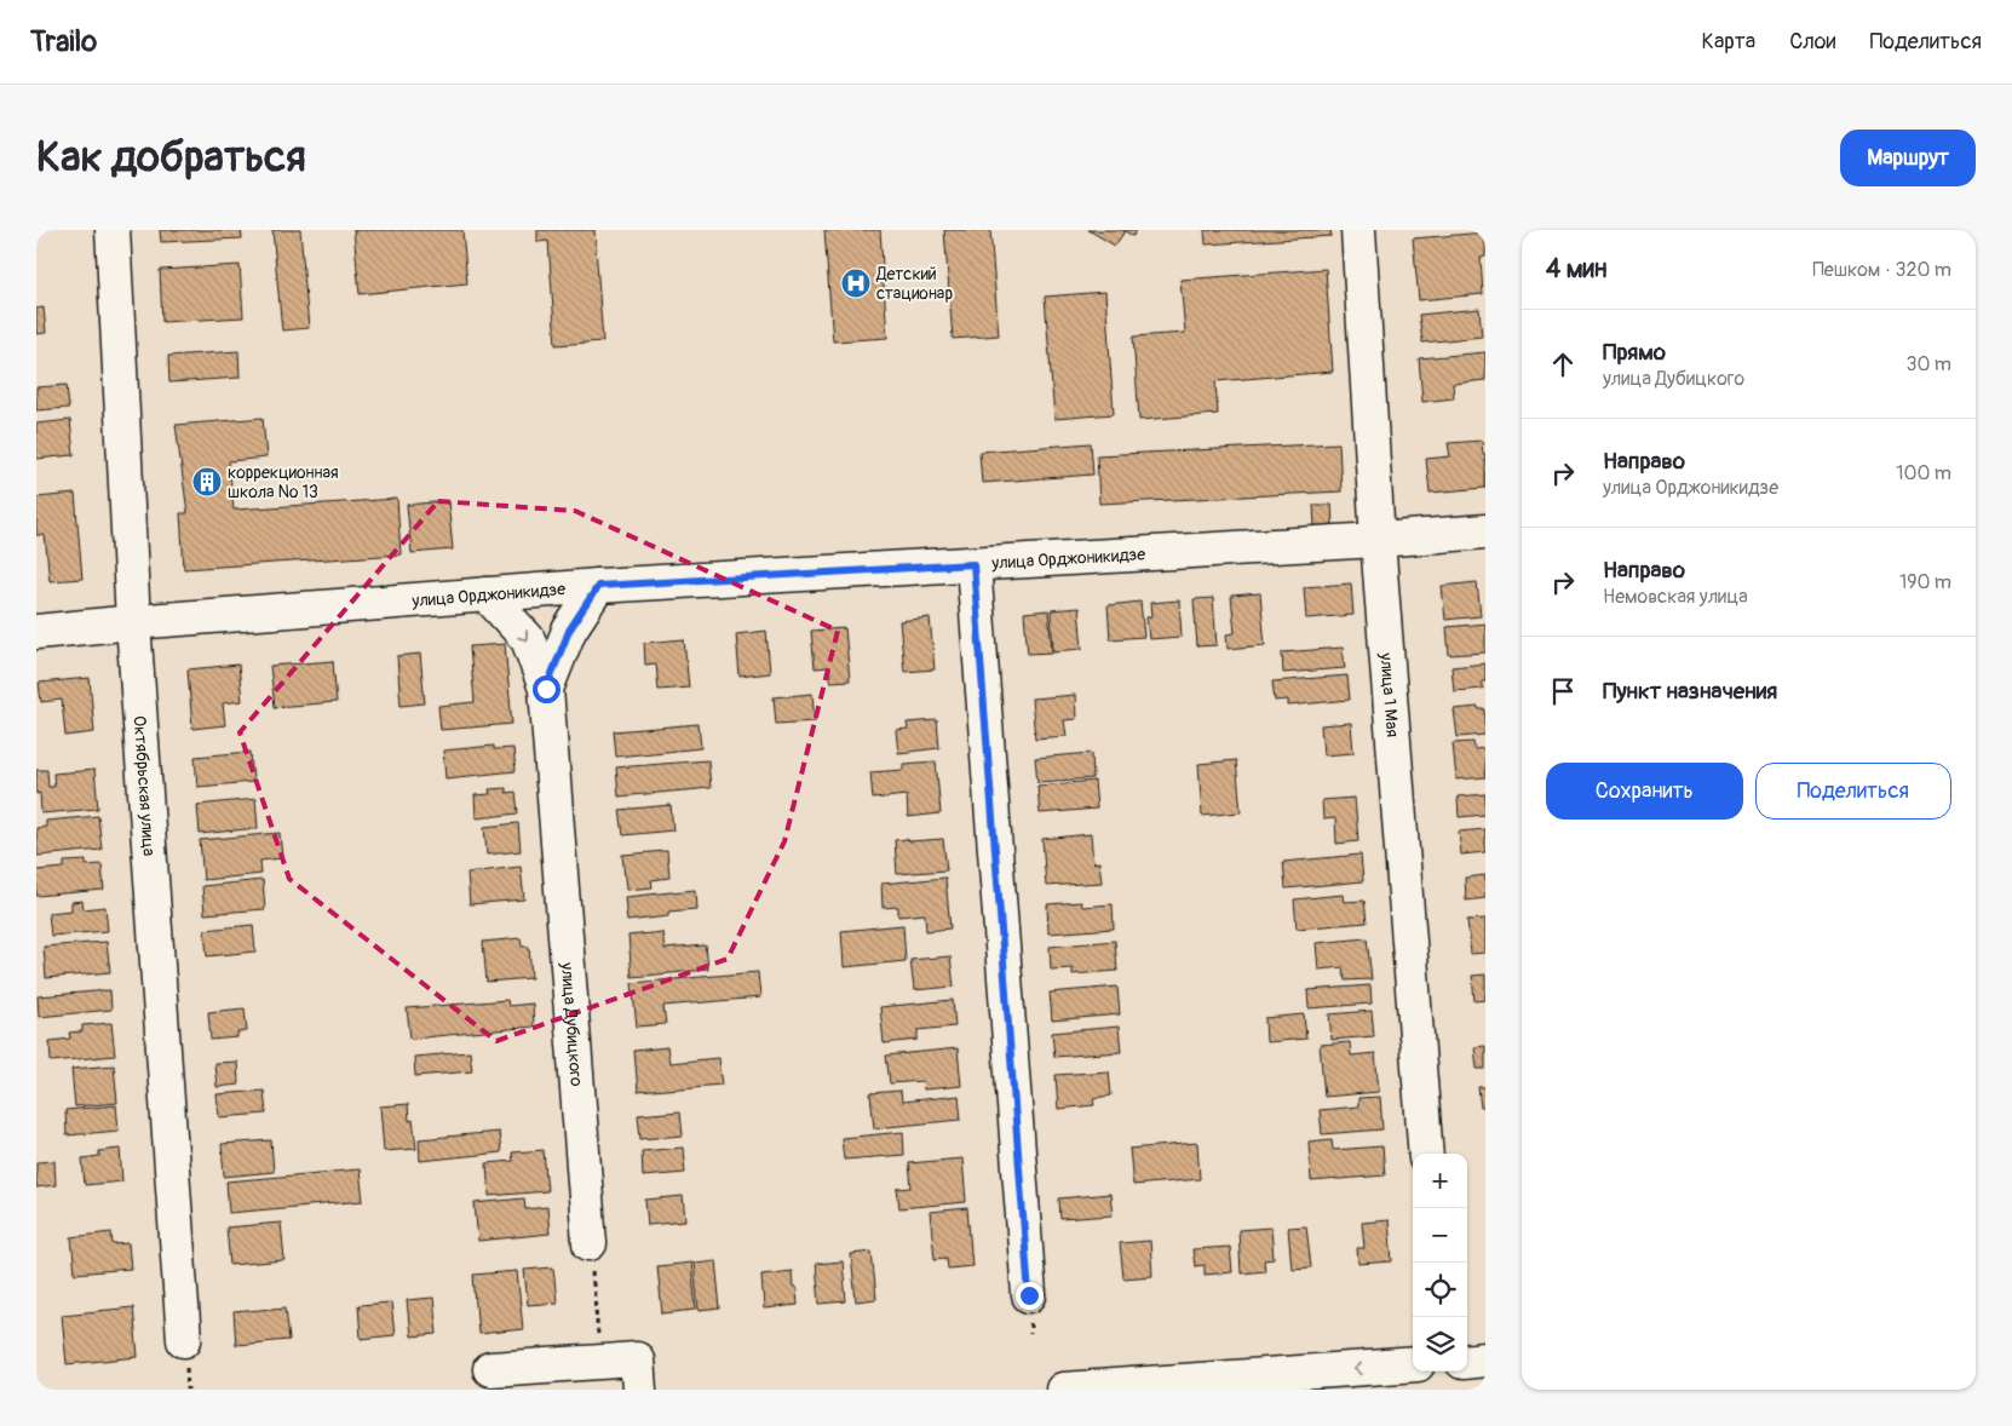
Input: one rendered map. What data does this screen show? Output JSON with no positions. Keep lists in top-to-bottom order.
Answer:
{
  "streets": {
    "street": [
      "улица Орджоникидзе",
      "улица 1 Мая",
      "Октябрьская улица",
      "улица Дубицкого"
    ]
  },
  "crossings": [
    ["улица Орджоникидзе", "улица 1 Мая"],
    ["улица Орджоникидзе", "Октябрьская улица"],
    ["улица Орджоникидзе", "улица Дубицкого"]
  ],
  "places": {
    "hospital": ["Детский стационар"],
    "building": ["коррекционная школа № 13"]
  },
  "page": {
    "header": "Trailo",
    "nav": ["Карта", "Слои", "Поделиться"],
    "buttons": [
      "Маршрут",
      ["Сохранить", "Поделиться"]
    ],
    "title": "Как добраться",
    "heading": ["4 мин", "Пешком · 320 m"],
    "list": [
      ["Прямо", "улица Дубицкого", "30 m"],
      ["Направо", "улица Орджоникидзе", "100 m"],
      ["Направо", "Немовская улица", "190 m"],
      "Пункт назначения"
    ],
    "map_buttons": ["+", "−"]
  }
}
